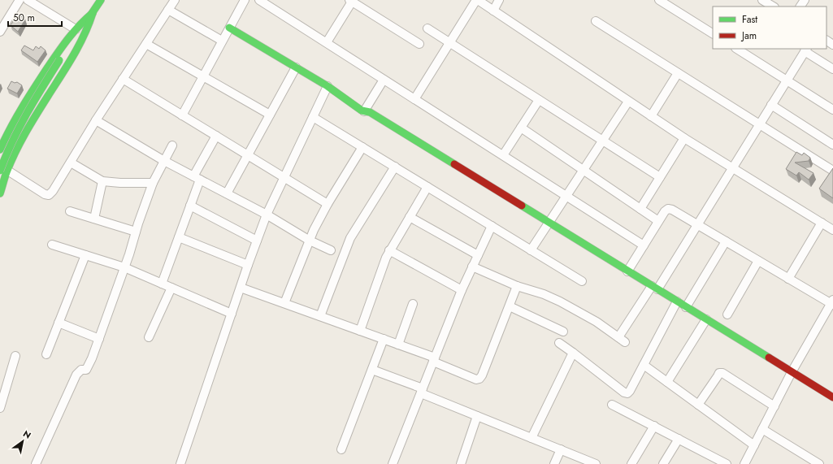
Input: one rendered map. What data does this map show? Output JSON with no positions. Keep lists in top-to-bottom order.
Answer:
{
  "legend": ["Fast", "Jam"],
  "scale_bar": "50 m",
  "north": "top right"
}
